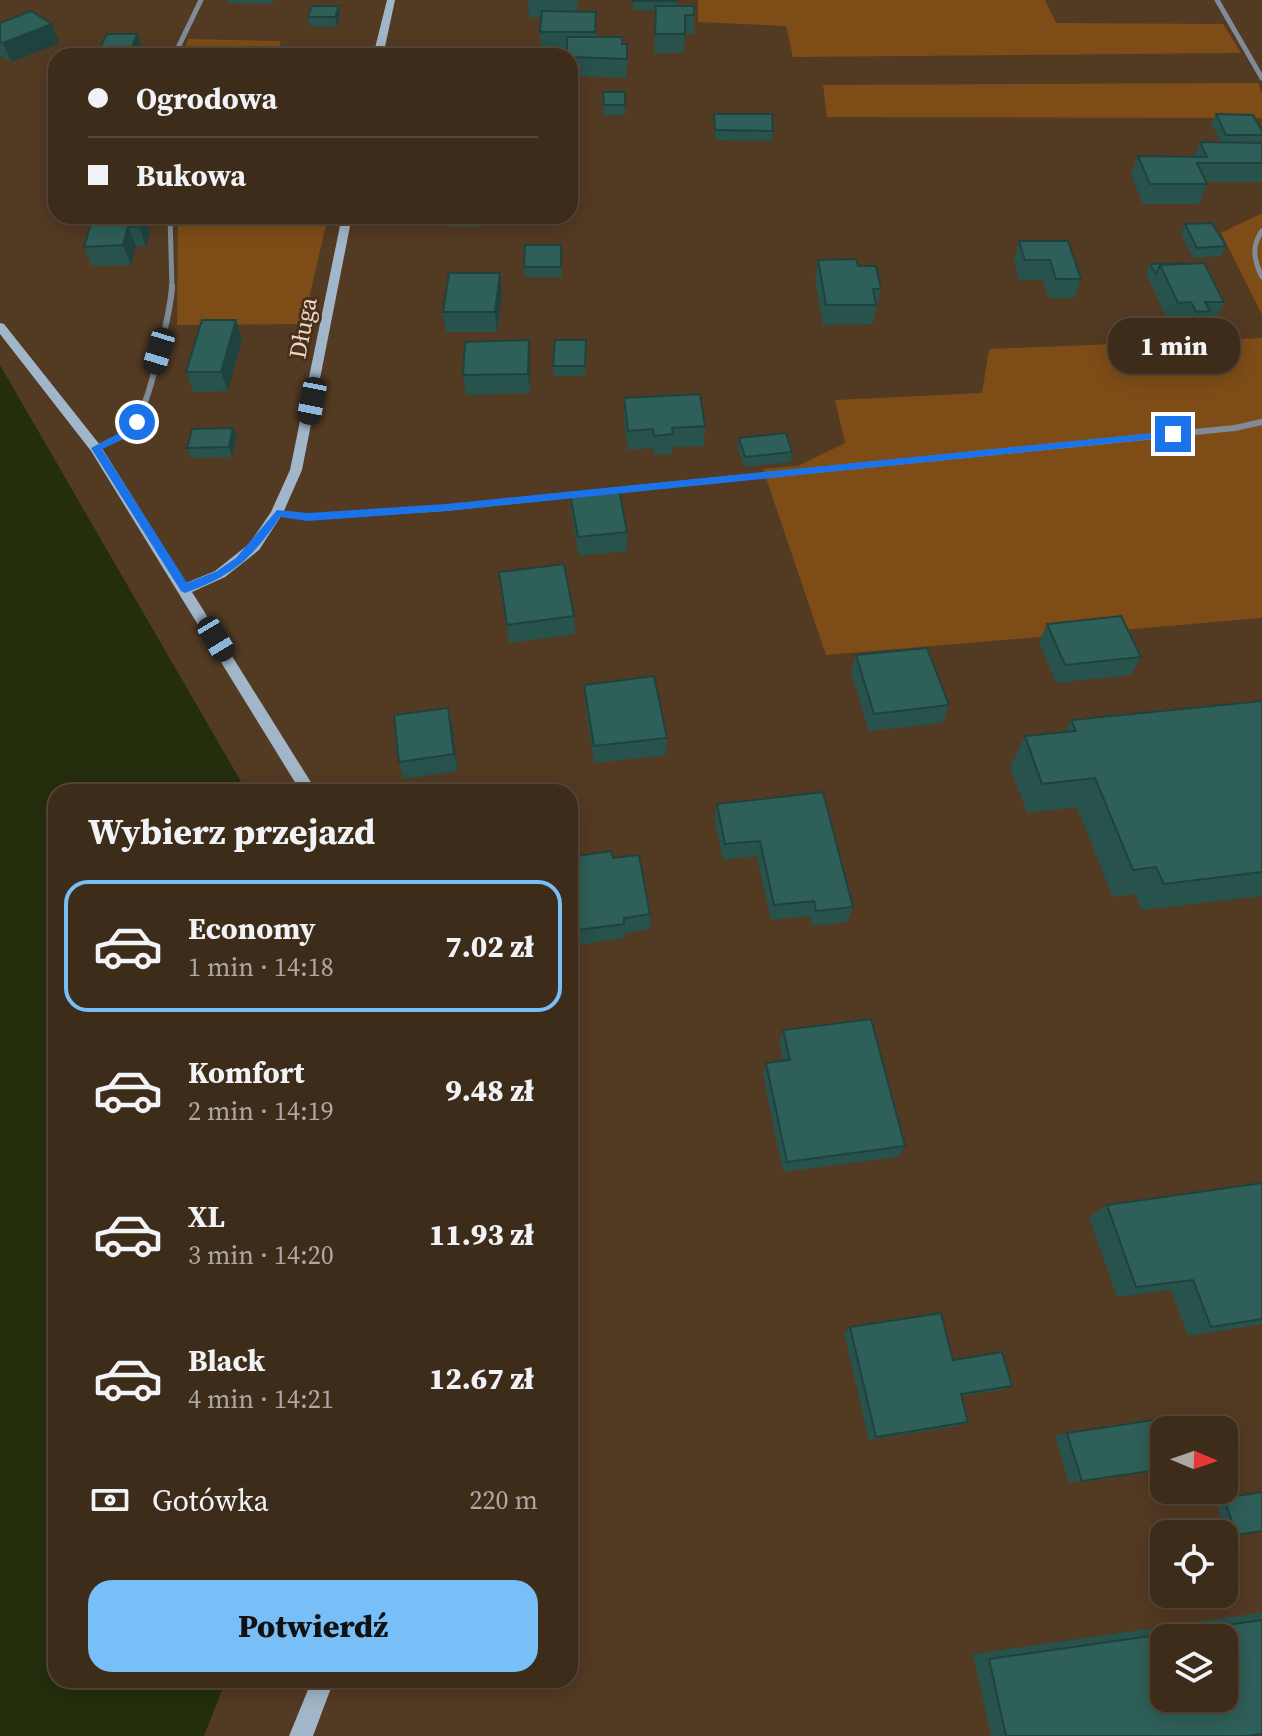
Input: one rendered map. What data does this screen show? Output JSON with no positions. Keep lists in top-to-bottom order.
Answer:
{
  "streets": {
    "street": ["Długa"]
  },
  "north": "right",
  "page": {
    "banner": ["Ogrodowa", "Bukowa"],
    "bubble": "1 min",
    "heading": "Wybierz przejazd",
    "list": [
      {
        "name": "Economy",
        "note": "1 min · 14:18",
        "value": "7.02 zł"
      },
      {
        "name": "Komfort",
        "note": "2 min · 14:19",
        "value": "9.48 zł"
      },
      {
        "name": "XL",
        "note": "3 min · 14:20",
        "value": "11.93 zł"
      },
      {
        "name": "Black",
        "note": "4 min · 14:21",
        "value": "12.67 zł"
      }
    ],
    "pay": ["Gotówka", "220 m"],
    "buttons": "Potwierdź"
  }
}
